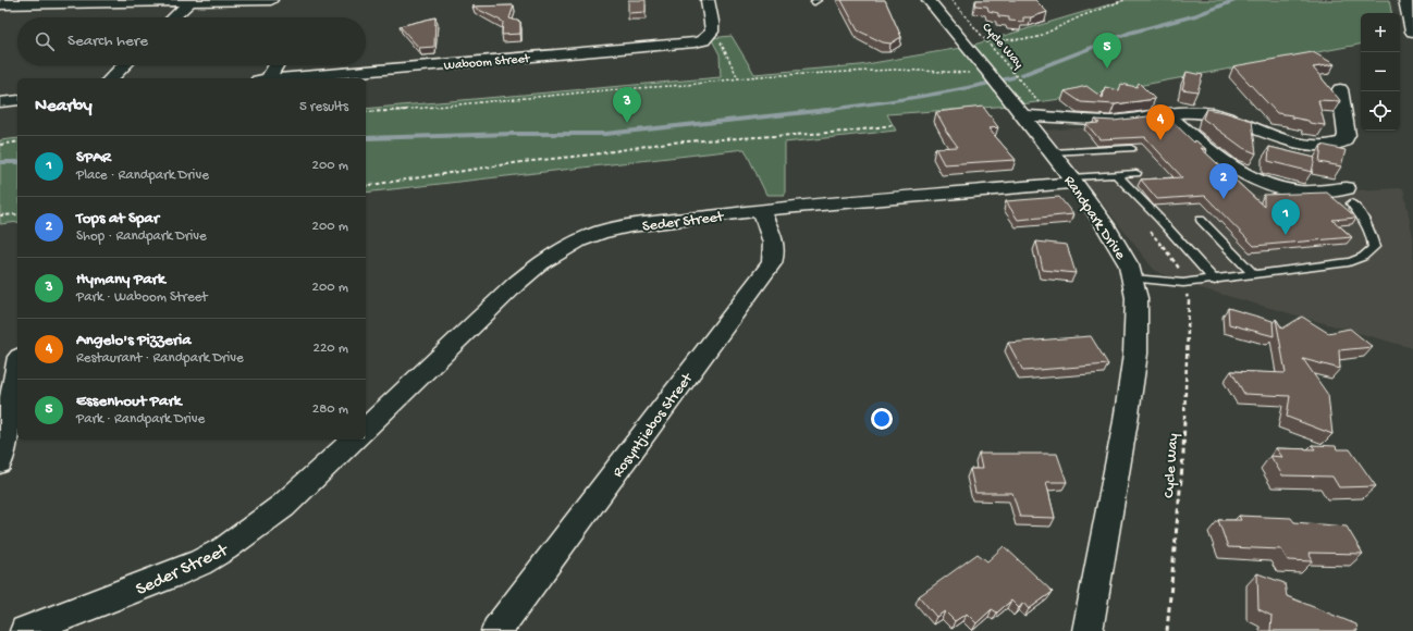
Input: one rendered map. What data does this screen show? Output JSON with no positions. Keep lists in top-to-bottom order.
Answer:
{
  "streets": {
    "street": [
      "Waboom Street",
      "Randpark Drive",
      "Seder Street",
      "Rosyntjiebos Street"
    ],
    "path": ["Cycle Way"]
  },
  "crossings": [
    ["Randpark Drive", "Seder Street"],
    ["Seder Street", "Rosyntjiebos Street"]
  ],
  "page": {
    "map_buttons": ["+", "−"],
    "search": "Search here",
    "pins": [
      "5",
      "3",
      "4",
      "2",
      "1"
    ],
    "heading": ["Nearby", "5 results"],
    "list": [
      {
        "mark": "1",
        "name": "SPAR",
        "note": "Place · Randpark Drive",
        "value": "200 m"
      },
      {
        "mark": "2",
        "name": "Tops at Spar",
        "note": "Shop · Randpark Drive",
        "value": "200 m"
      },
      {
        "mark": "3",
        "name": "Hymany Park",
        "note": "Park · Waboom Street",
        "value": "200 m"
      },
      {
        "mark": "4",
        "name": "Angelo's Pizzeria",
        "note": "Restaurant · Randpark Drive",
        "value": "220 m"
      },
      {
        "mark": "5",
        "name": "Essenhout Park",
        "note": "Park · Randpark Drive",
        "value": "280 m"
      }
    ]
  }
}
